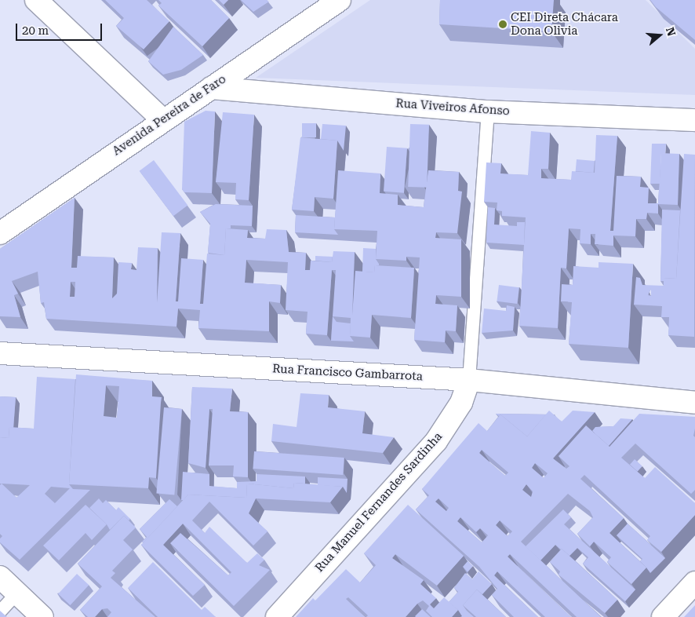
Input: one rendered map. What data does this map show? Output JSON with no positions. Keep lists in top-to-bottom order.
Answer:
{
  "streets": {
    "street": [
      "Rua Viveiros Afonso",
      "Avenida Pereira de Faro",
      "Rua Francisco Gambarrota",
      "Rua Manuel Fernandes Sardinha"
    ]
  },
  "crossings": [
    ["Rua Viveiros Afonso", "Avenida Pereira de Faro"],
    ["Rua Francisco Gambarrota", "Rua Manuel Fernandes Sardinha"]
  ],
  "places": ["CEI Direta Chácara Dona Olivia"],
  "scale_bar": "20 m",
  "north": "right"
}
